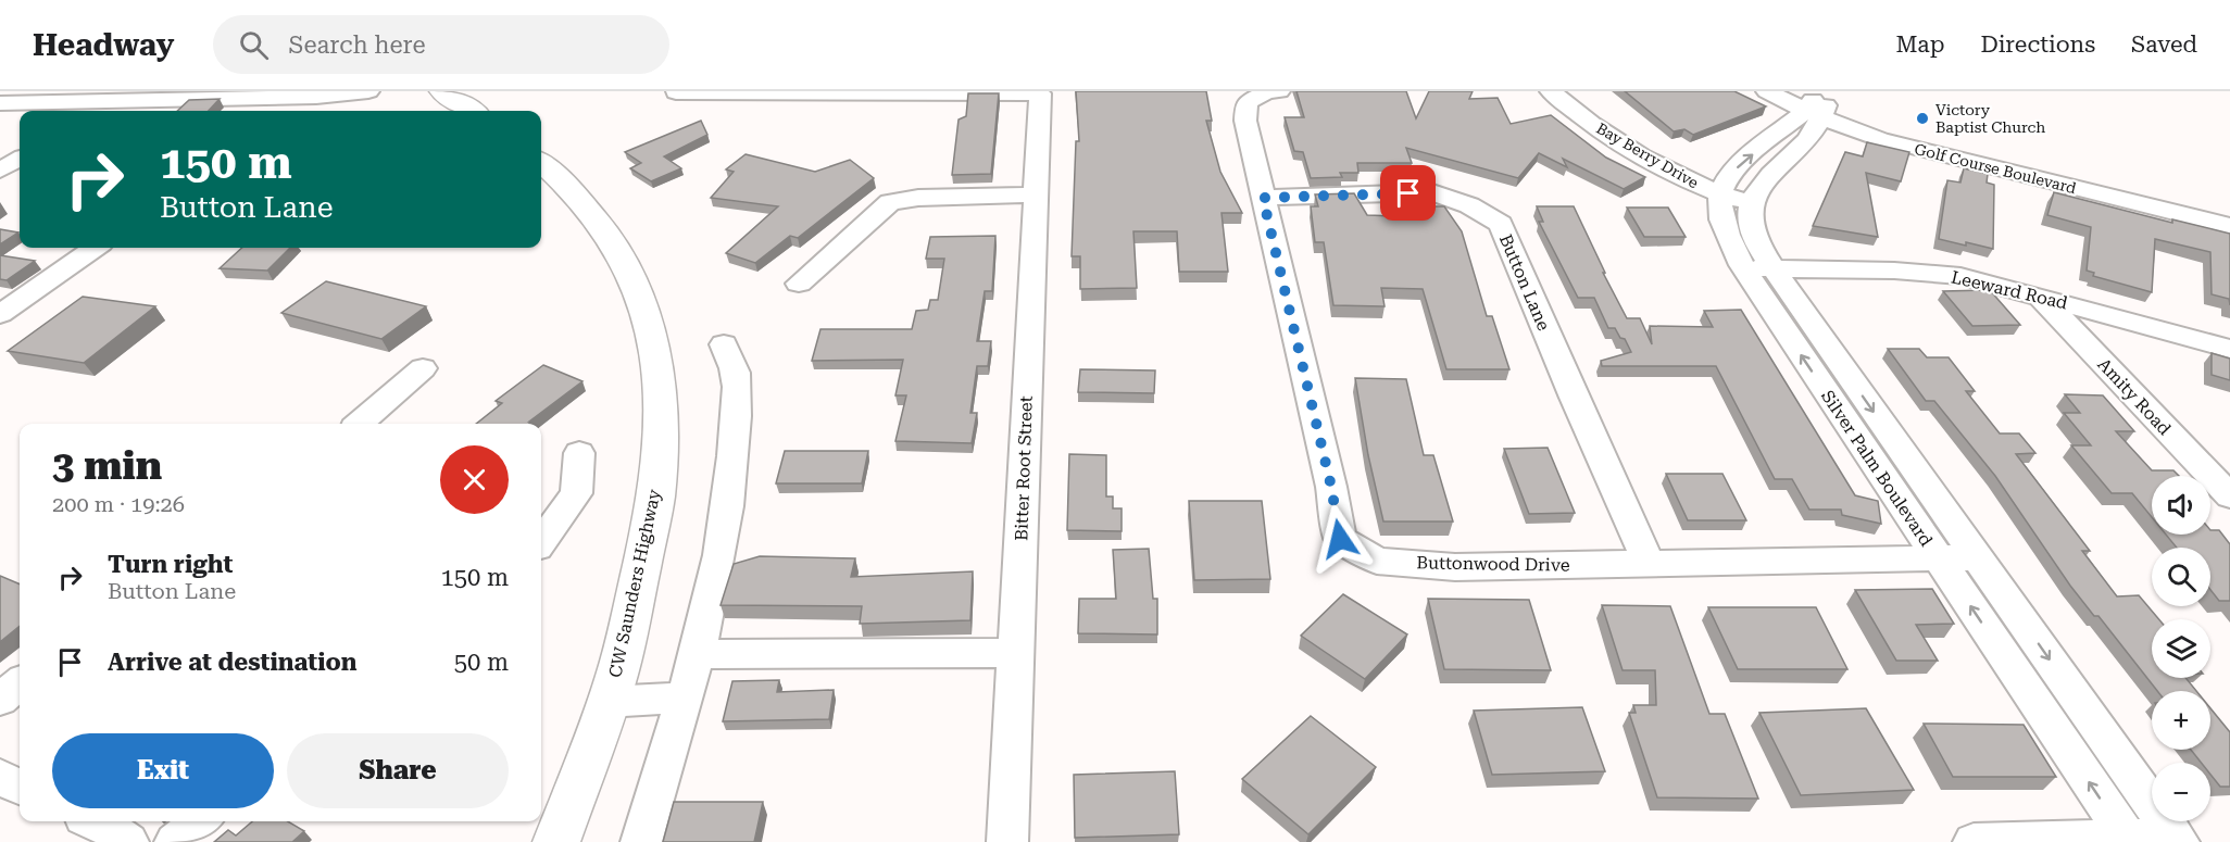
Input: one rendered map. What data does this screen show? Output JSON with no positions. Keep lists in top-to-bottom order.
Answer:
{
  "streets": {
    "main road": ["CW Saunders Highway"],
    "street": [
      "Bay Berry Drive",
      "Golf Course Boulevard",
      "Button Lane",
      "Leeward Road",
      "Amity Road",
      "Bitter Root Street",
      "Silver Palm Boulevard",
      "Buttonwood Drive"
    ]
  },
  "crossings": [
    ["Bay Berry Drive", "Silver Palm Boulevard"],
    ["Button Lane", "Buttonwood Drive"],
    ["Leeward Road", "Amity Road"],
    ["Leeward Road", "Silver Palm Boulevard"],
    ["Silver Palm Boulevard", "Buttonwood Drive"]
  ],
  "places": ["Victory Baptist Church"],
  "page": {
    "header": "Headway",
    "search": "Search here",
    "nav": ["Map", "Directions", "Saved"],
    "turn": ["150 m", "Button Lane"],
    "heading": ["3 min", "200 m · 19:26"],
    "map_buttons": ["+", "−"],
    "list": [
      {
        "name": "Turn right",
        "note": "Button Lane",
        "value": "150 m"
      },
      {
        "name": "Arrive at destination",
        "value": "50 m"
      }
    ],
    "buttons": ["Exit", "Share"]
  }
}
